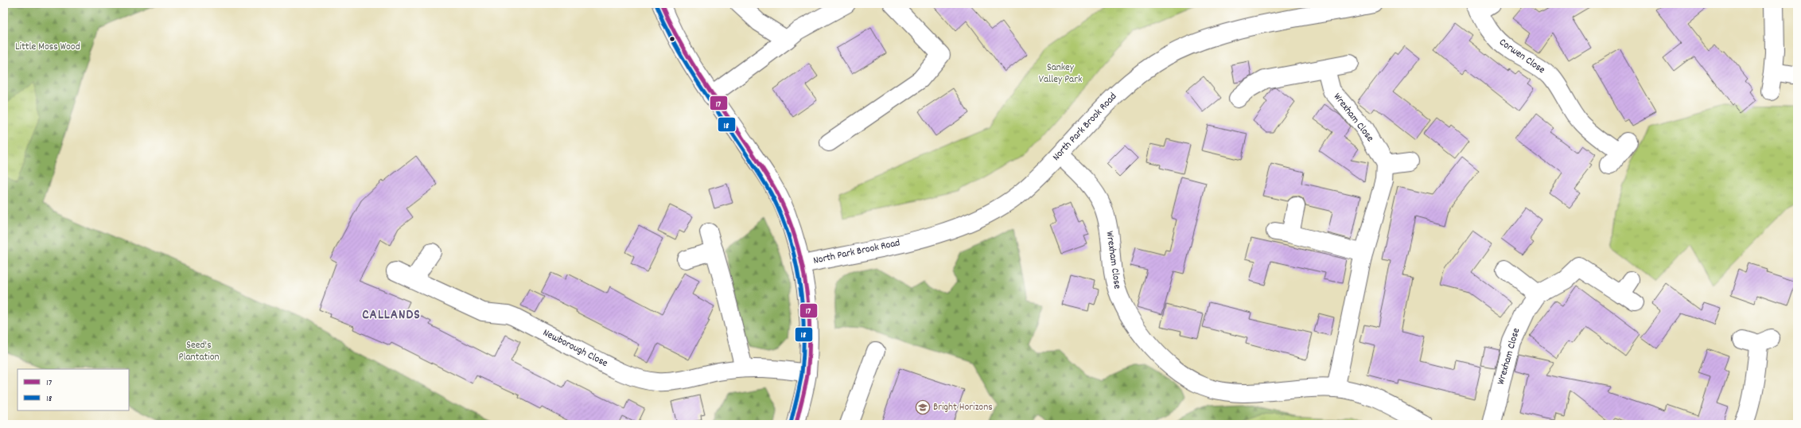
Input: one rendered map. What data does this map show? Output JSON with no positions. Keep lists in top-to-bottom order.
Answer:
{
  "streets": {
    "street": [
      "Corwen Close",
      "Wrexham Close",
      "North Park Brook Road",
      "Newborough Close"
    ]
  },
  "crossings": [
    ["Wrexham Close", "North Park Brook Road"]
  ],
  "districts": ["CALLANDS"],
  "parks": ["Little Moss Wood", "Sankey Valley Park", "Seed's Plantation"],
  "places": {
    "school or university": ["Bright Horizons"]
  },
  "lines": ["transit line 17", "transit line 18"],
  "legend": ["17", "18"]
}
